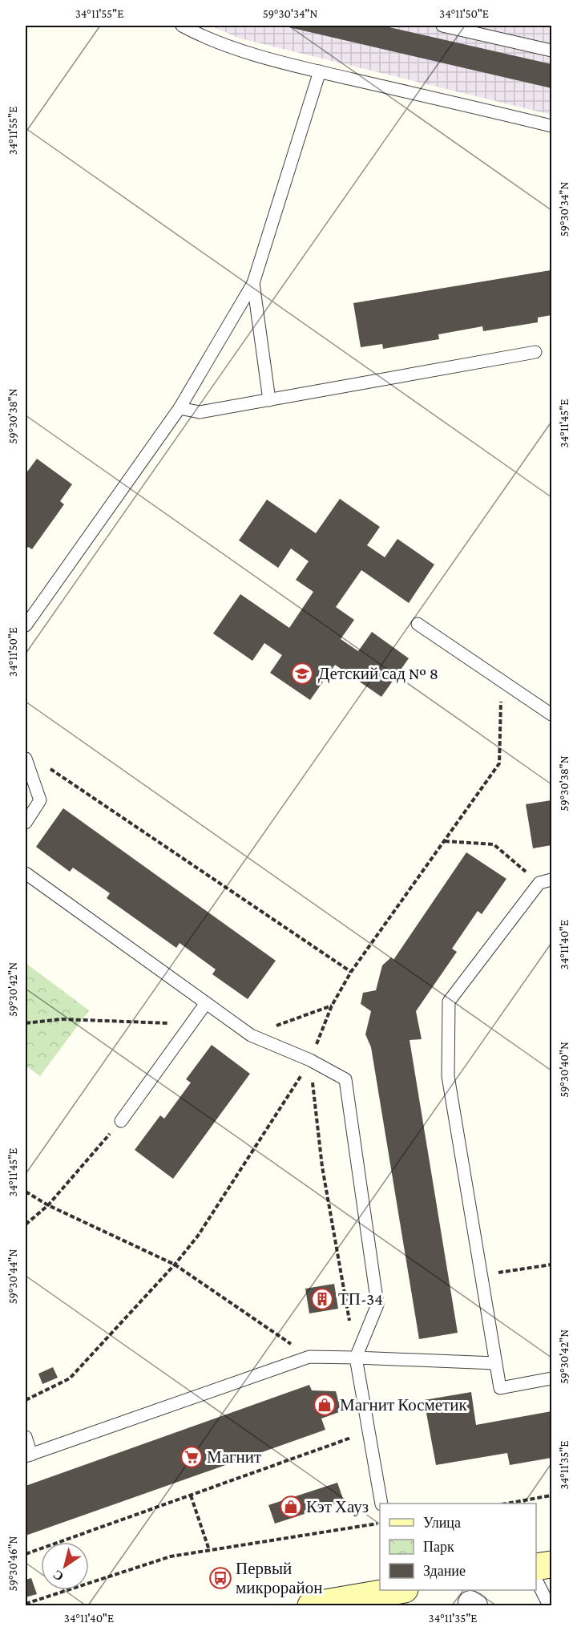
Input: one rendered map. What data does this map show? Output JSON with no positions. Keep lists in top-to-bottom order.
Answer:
{
  "places": {
    "school or university": ["Детский сад № 8"],
    "building": ["ТП-34"],
    "shop": ["Магнит Косметик", "Кэт Хауз"],
    "supermarket": ["Магнит"],
    "bus stop": ["Первый микрорайон"]
  },
  "legend": ["Улица", "Парк", "Здание"],
  "north": "bottom left",
  "coordinates": [
    "34°11'55\"E",
    "59°30'34\"N",
    "34°11'50\"E",
    "59°30'38\"N",
    "34°11'45\"E",
    "34°11'40\"E",
    "59°30'42\"N",
    "59°30'40\"N",
    "59°30'44\"N",
    "34°11'35\"E",
    "59°30'46\"N"
  ]
}
